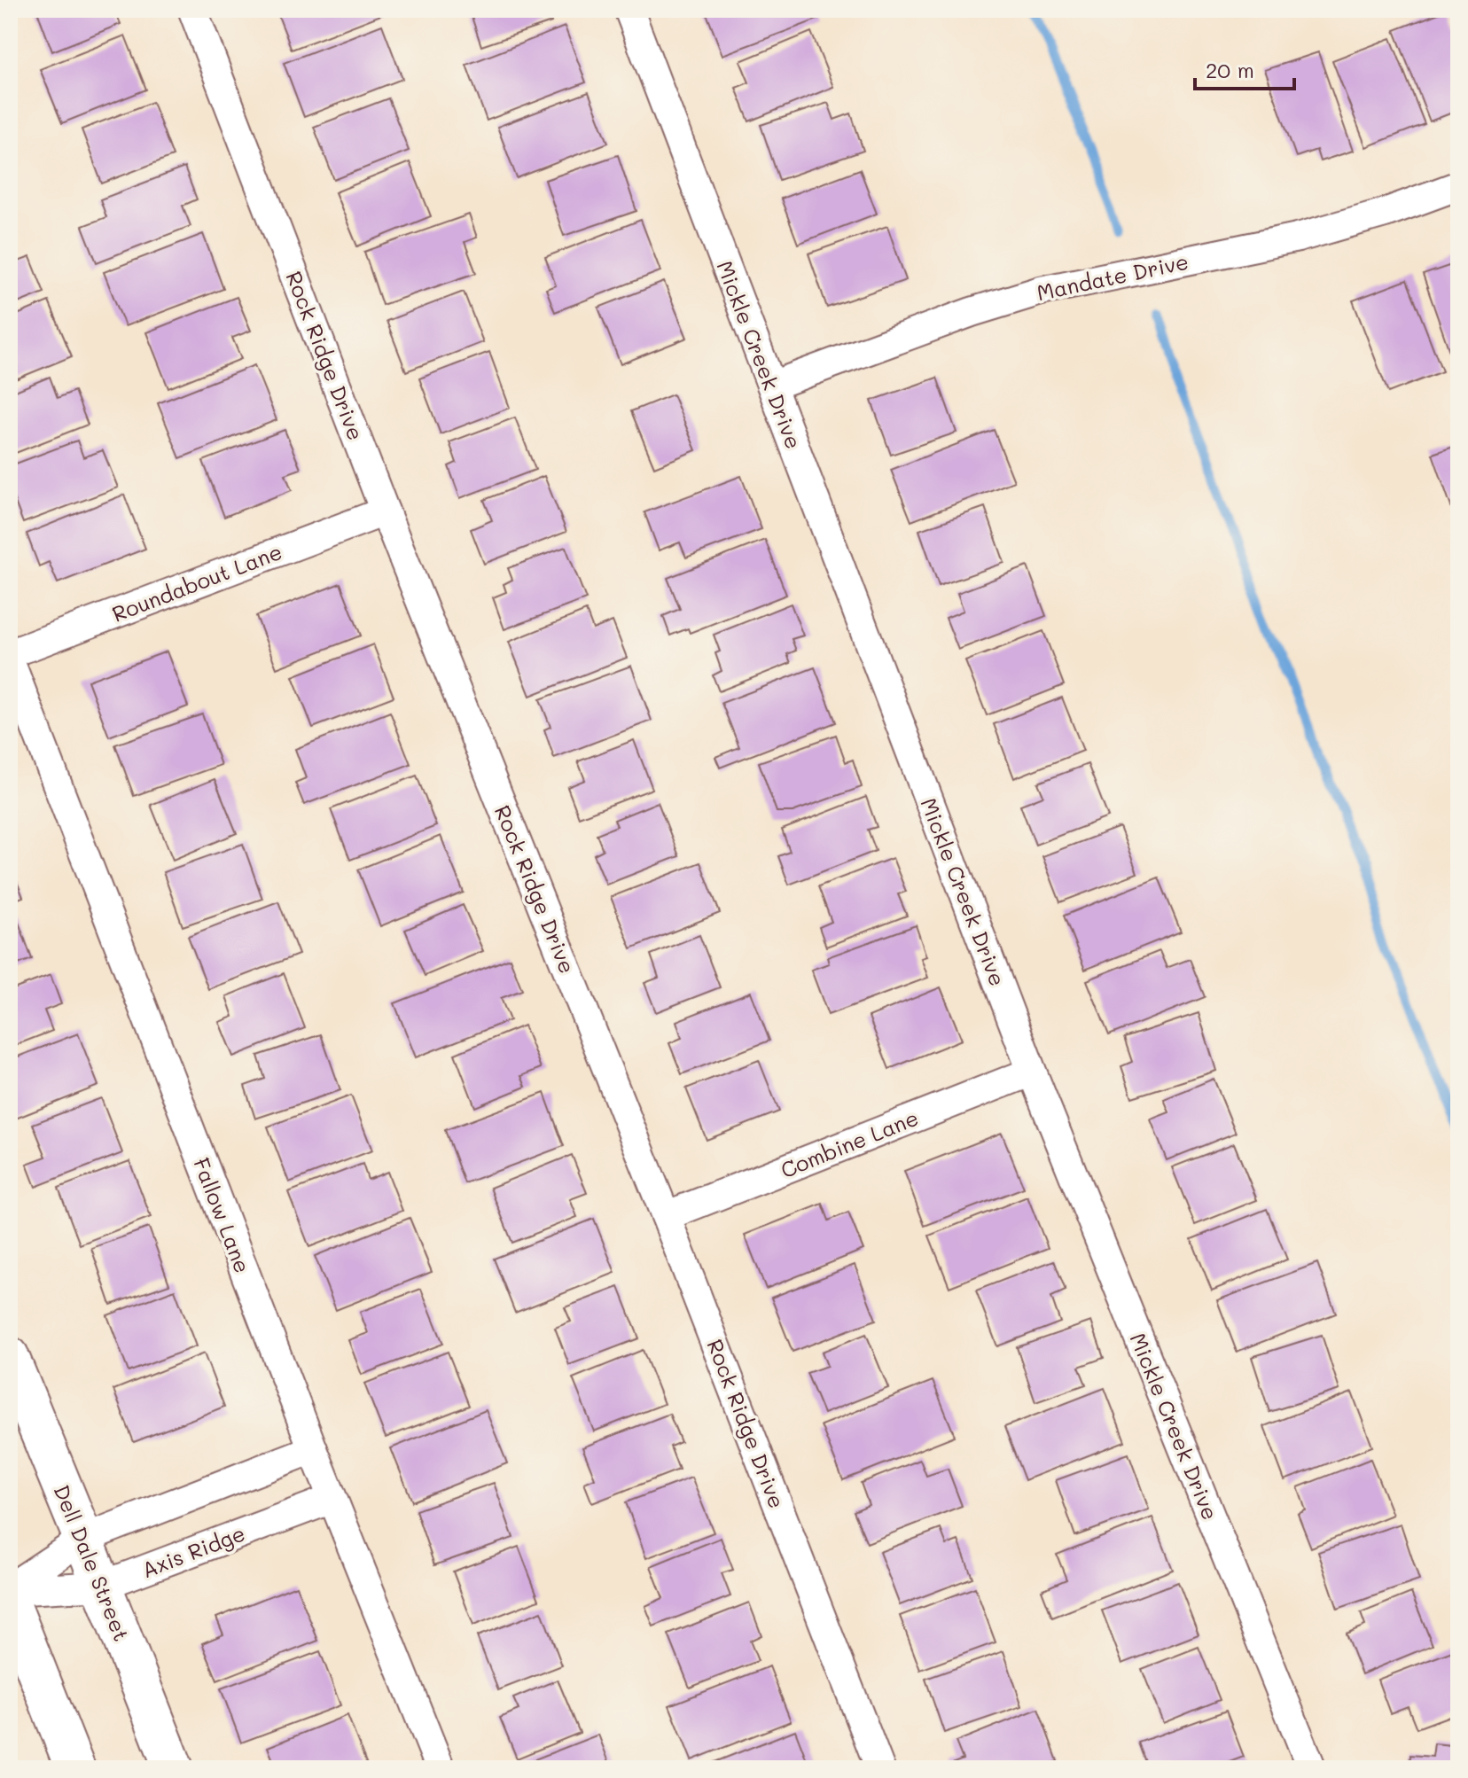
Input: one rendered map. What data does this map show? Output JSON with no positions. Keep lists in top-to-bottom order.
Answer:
{
  "streets": {
    "main road": ["Dell Dale Street"],
    "street": [
      "Mandate Drive",
      "Mickle Creek Drive",
      "Rock Ridge Drive",
      "Roundabout Lane",
      "Combine Lane",
      "Fallow Lane",
      "Axis Ridge"
    ]
  },
  "crossings": [
    ["Mandate Drive", "Mickle Creek Drive"],
    ["Mickle Creek Drive", "Combine Lane"],
    ["Rock Ridge Drive", "Roundabout Lane"],
    ["Rock Ridge Drive", "Combine Lane"],
    ["Roundabout Lane", "Fallow Lane"],
    ["Fallow Lane", "Axis Ridge"],
    ["Axis Ridge", "Dell Dale Street"]
  ],
  "scale_bar": "20 m"
}
